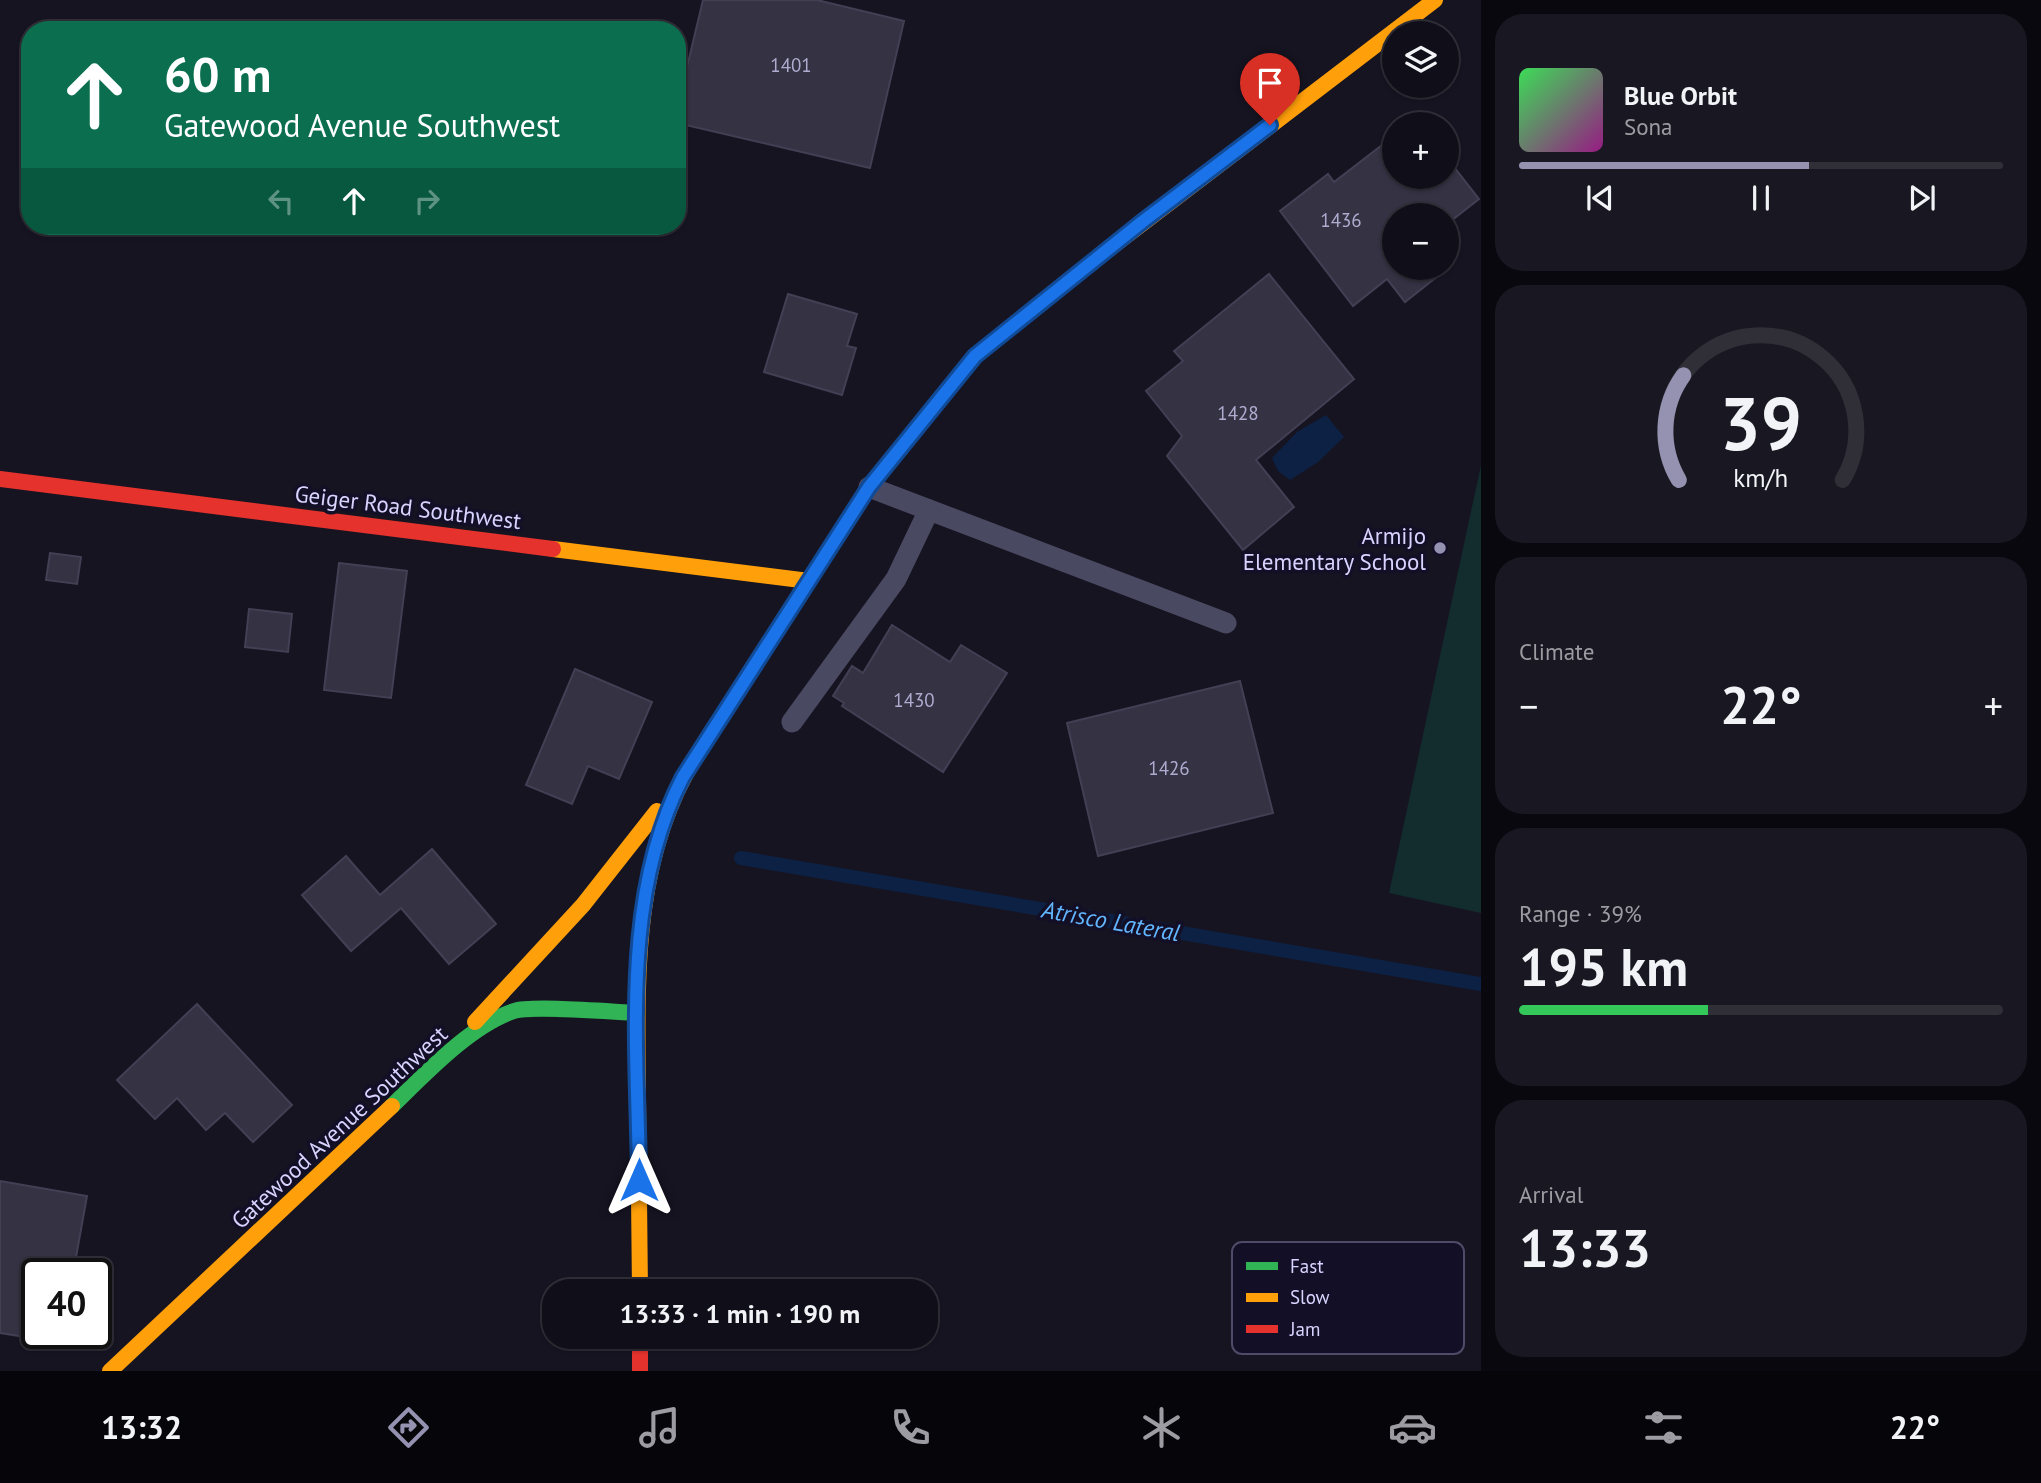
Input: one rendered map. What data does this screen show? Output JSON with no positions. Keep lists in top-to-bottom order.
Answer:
{
  "streets": {
    "street": ["Geiger Road Southwest", "Gatewood Avenue Southwest"]
  },
  "water": ["Atrisco Lateral"],
  "places": ["Armijo Elementary School"],
  "house_numbers": [
    "1401",
    "1436",
    "1428",
    "1430",
    "1426"
  ],
  "legend": ["Fast", "Slow", "Jam"],
  "page": {
    "map_buttons": ["+", "−"],
    "turn": ["60 m", "Gatewood Avenue Southwest"],
    "song": ["Blue Orbit", "Sona"],
    "tile": [
      "Climate",
      ["Range · 39%", "195 km"],
      ["Arrival", "13:33"]
    ],
    "heat": ["−", "22°", "+"],
    "limit": "40",
    "trip": "13:33 · 1 min · 190 m",
    "tabs": ["13:32", "22°"],
    "gauge": ["39", "km/h"]
  }
}
